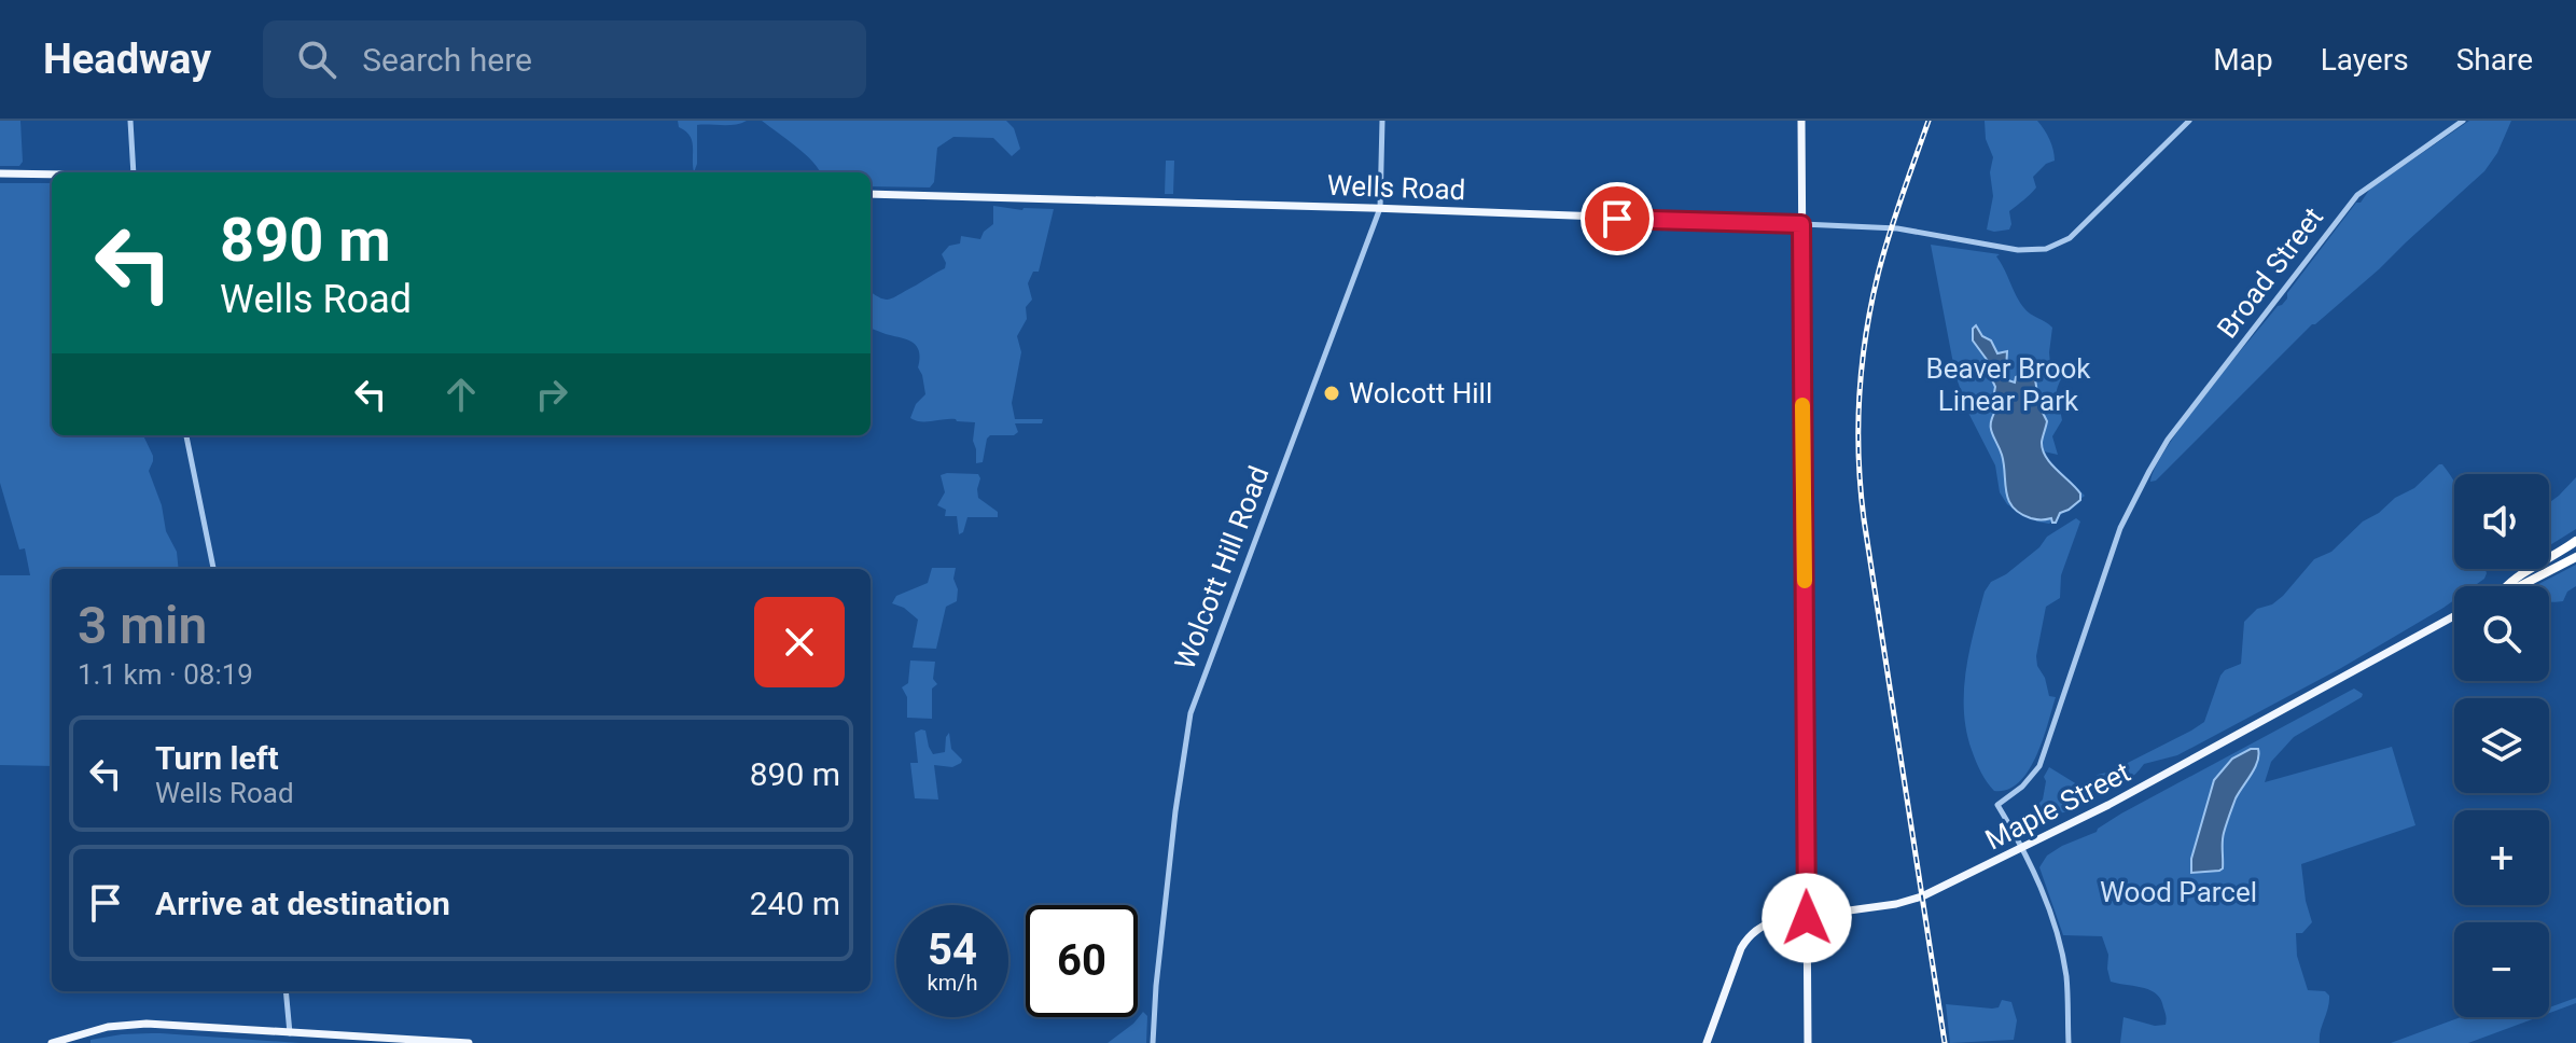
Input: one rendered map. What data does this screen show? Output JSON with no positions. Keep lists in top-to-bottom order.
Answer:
{
  "streets": {
    "main road": ["Wells Road", "Maple Street"],
    "street": ["Broad Street", "Wolcott Hill Road"]
  },
  "crossings": [
    ["Wells Road", "Wolcott Hill Road"],
    ["Broad Street", "Maple Street"]
  ],
  "parks": ["Beaver Brook Linear Park", "Wood Parcel"],
  "places": ["Wolcott Hill"],
  "page": {
    "header": "Headway",
    "search": "Search here",
    "nav": ["Map", "Layers", "Share"],
    "turn": ["890 m", "Wells Road"],
    "map_buttons": ["+", "−"],
    "heading": ["3 min", "1.1 km · 08:19"],
    "list": [
      {
        "name": "Turn left",
        "note": "Wells Road",
        "value": "890 m"
      },
      {
        "name": "Arrive at destination",
        "value": "240 m"
      }
    ],
    "speed": "54 km/h",
    "limit": "60"
  }
}
